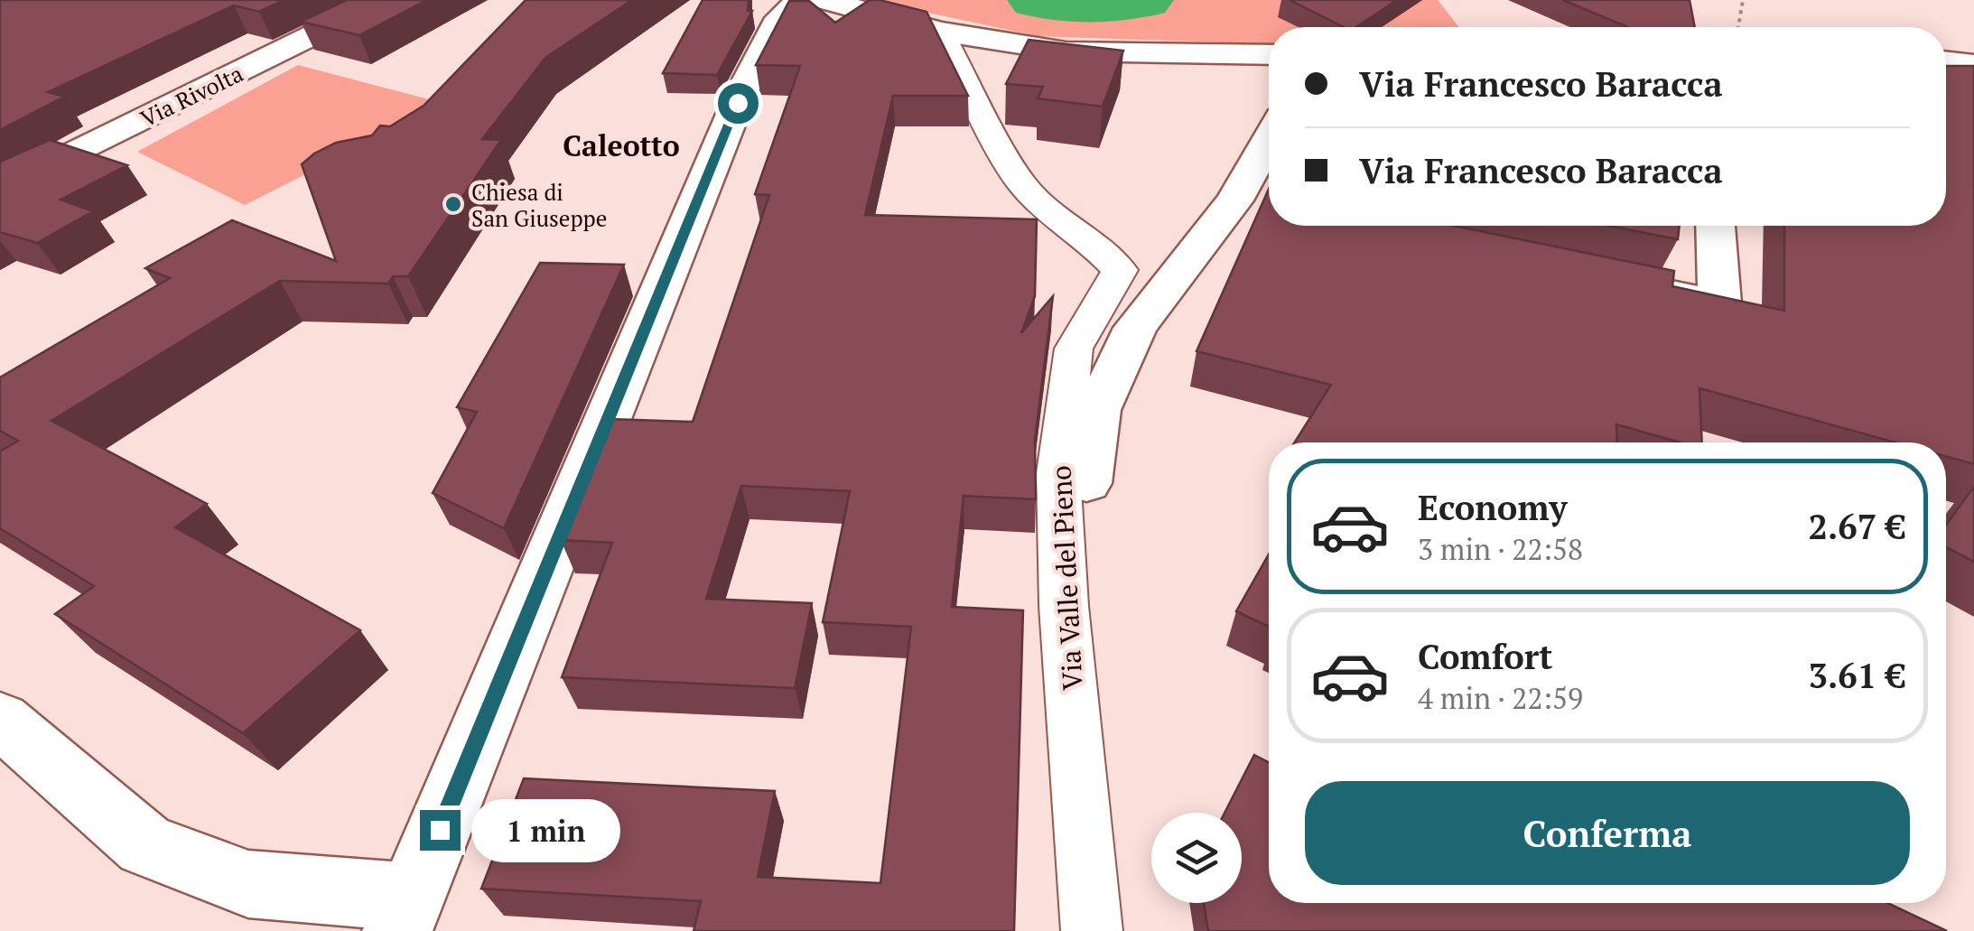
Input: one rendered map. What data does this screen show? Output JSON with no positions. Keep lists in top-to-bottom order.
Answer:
{
  "streets": {
    "street": ["Via Rivolta", "Via Valle del Pieno"]
  },
  "districts": ["Caleotto"],
  "places": ["Chiesa di San Giuseppe"],
  "page": {
    "banner": ["Via Francesco Baracca", "Via Francesco Baracca"],
    "list": [
      {
        "name": "Economy",
        "note": "3 min · 22:58",
        "value": "2.67 €"
      },
      {
        "name": "Comfort",
        "note": "4 min · 22:59",
        "value": "3.61 €"
      }
    ],
    "buttons": "Conferma",
    "bubble": "1 min"
  }
}
